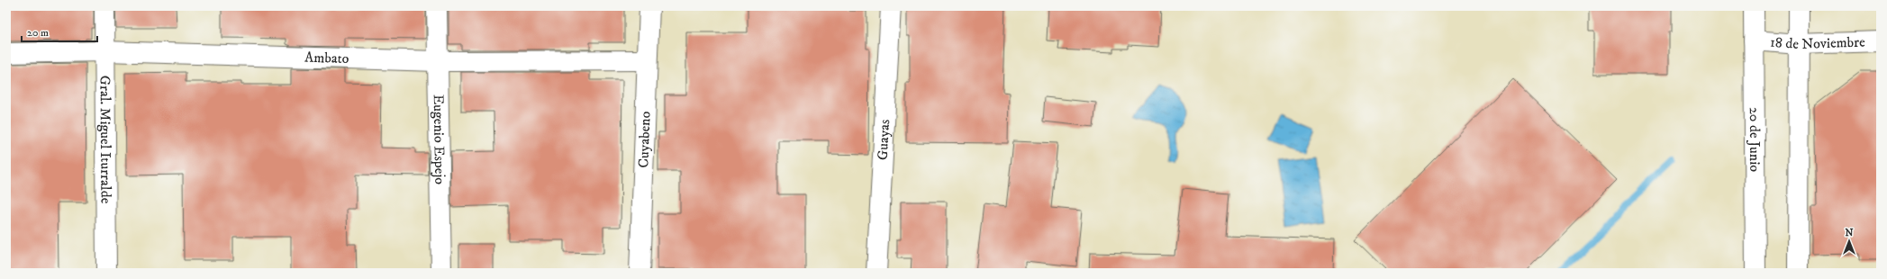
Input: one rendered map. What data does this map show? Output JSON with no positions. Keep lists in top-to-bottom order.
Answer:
{
  "streets": {
    "street": [
      "18 de Noviembre",
      "Ambato",
      "Gral. Miguel Iturralde",
      "Eugenio Espejo",
      "Cuyabeno",
      "Guayas",
      "20 de Junio"
    ]
  },
  "crossings": [
    ["18 de Noviembre", "20 de Junio"],
    ["Ambato", "Gral. Miguel Iturralde"],
    ["Ambato", "Eugenio Espejo"],
    ["Ambato", "Cuyabeno"]
  ],
  "scale_bar": "20 m",
  "north": "top"
}
